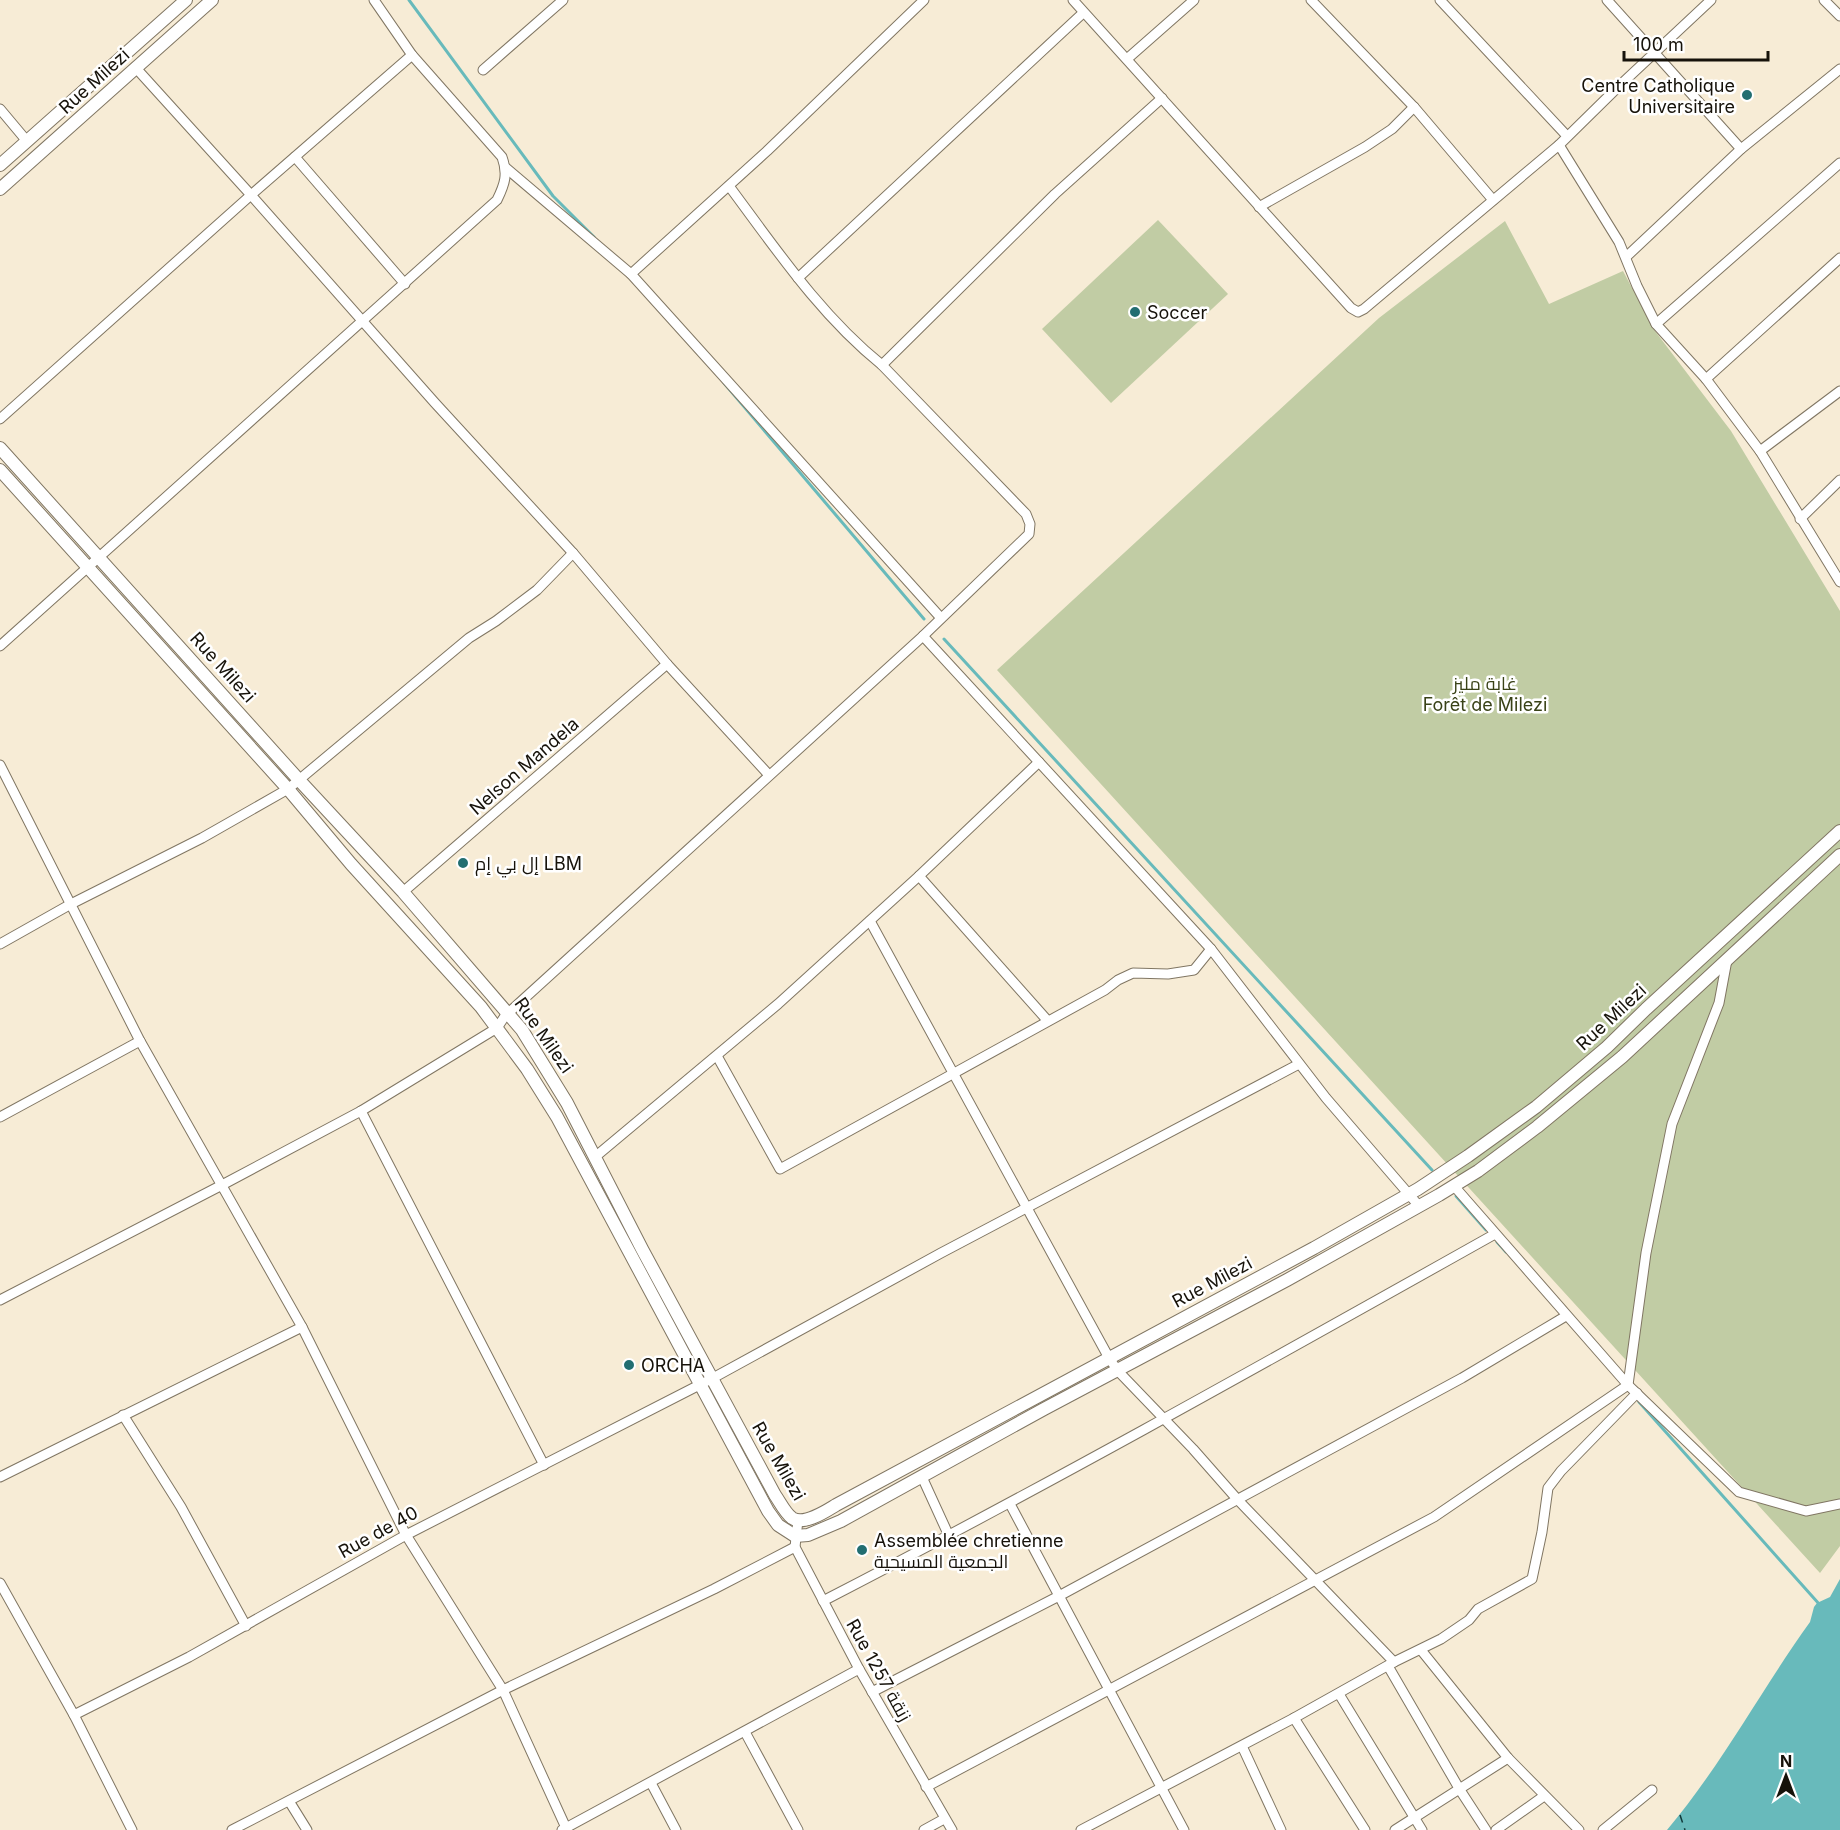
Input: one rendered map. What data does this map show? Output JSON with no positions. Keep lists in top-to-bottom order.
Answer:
{
  "streets": {
    "street": [
      "Rue Milezi",
      "Nelson Mandela",
      "Rue de 40",
      "Rue 1257 زنقة"
    ]
  },
  "crossings": [
    ["Rue Milezi", "Nelson Mandela"],
    ["Rue Milezi", "Rue de 40"],
    ["Rue Milezi", "Rue 1257 زنقة"]
  ],
  "parks": ["غابة مليز Forêt de Milezi"],
  "places": [
    "Centre Catholique Universitaire",
    "Soccer",
    "إل بي إم LBM",
    "ORCHA",
    "Assemblée chretienne الجمعية المسيحية"
  ],
  "scale_bar": "100 m",
  "north": "top"
}
